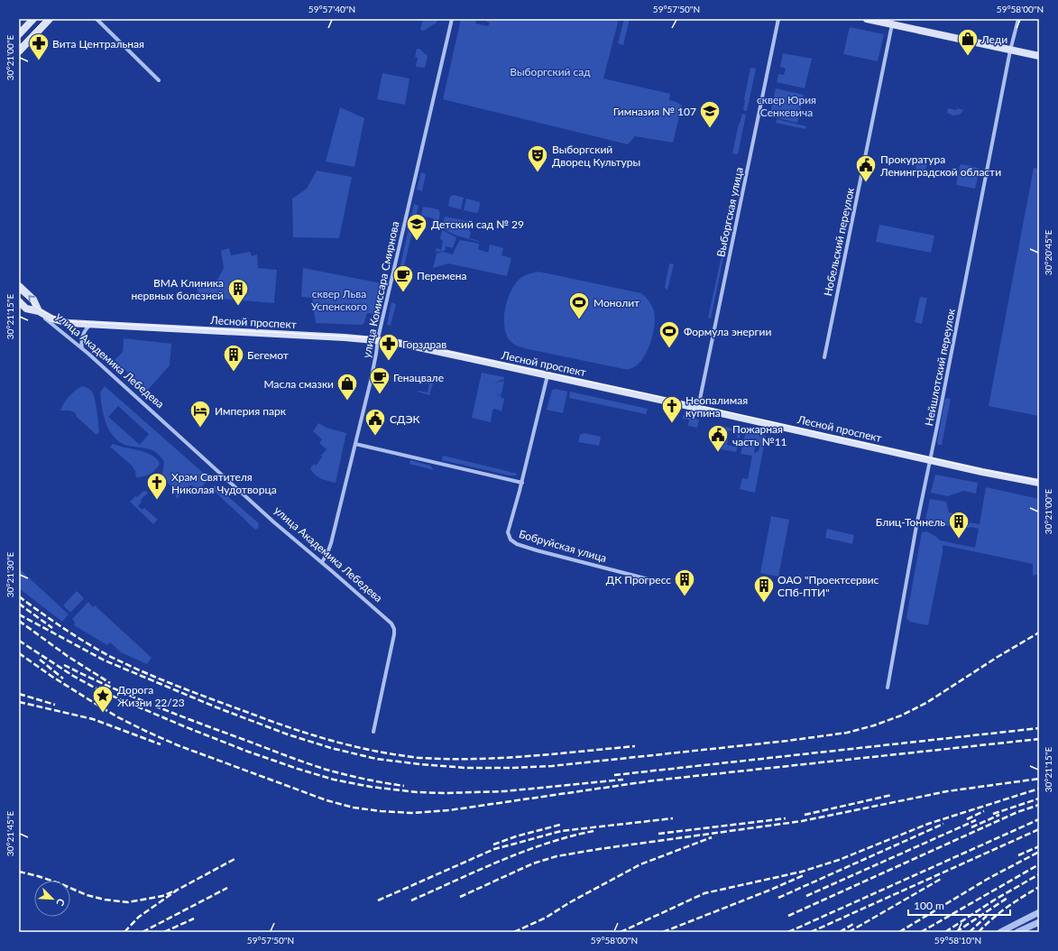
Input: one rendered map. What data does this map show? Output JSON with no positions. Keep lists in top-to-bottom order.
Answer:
{
  "streets": {
    "main road": ["Лесной проспект", "улица Академика Лебедева"],
    "street": [
      "Выборгская улица",
      "Нобельский переулок",
      "улица Комиссара Смирнова",
      "Нейшлотский переулок",
      "Бобруйская улица"
    ]
  },
  "crossings": [
    ["Выборгская улица", "Лесной проспект"],
    ["улица Комиссара Смирнова", "Лесной проспект"],
    ["улица Комиссара Смирнова", "улица Академика Лебедева"],
    ["Лесной проспект", "улица Академика Лебедева"],
    ["Лесной проспект", "Нейшлотский переулок"],
    ["Лесной проспект", "Бобруйская улица"]
  ],
  "parks": ["Выборгский сад", "сквер Юрия Сенкевича", "сквер Льва Успенского"],
  "places": {
    "shop": ["Леди", "Масла смазки"],
    "pharmacy": ["Вита Центральная", "Горздрав"],
    "school or university": ["Гимназия № 107", "Детский сад № 29"],
    "theatre": ["Выборгский Дворец Культуры"],
    "public building": ["Прокуратура Ленинградской области", "СДЭК", "Пожарная часть №11"],
    "cafe": ["Перемена", "Генацвале"],
    "building": [
      "ВМА Клиника нервных болезней",
      "Бегемот",
      "Блиц-Тоннель",
      "ДК Прогресс",
      "ОАО \"Проектсервис СПб-ПТИ\""
    ],
    "sports": ["Монолит", "Формула энергии"],
    "church": ["Неопалимая купина", "Храм Святителя Николая Чудотворца"],
    "hotel": ["Империя парк"],
    "place": ["Дорога Жизни 22/23"]
  },
  "scale_bar": "100 m",
  "north": "bottom right",
  "coordinates": [
    "59°57'40\"N",
    "59°57'50\"N",
    "59°58'00\"N",
    "30°21'00\"E",
    "30°20'45\"E",
    "30°21'15\"E",
    "30°21'30\"E",
    "30°21'45\"E",
    "59°58'10\"N"
  ]
}
